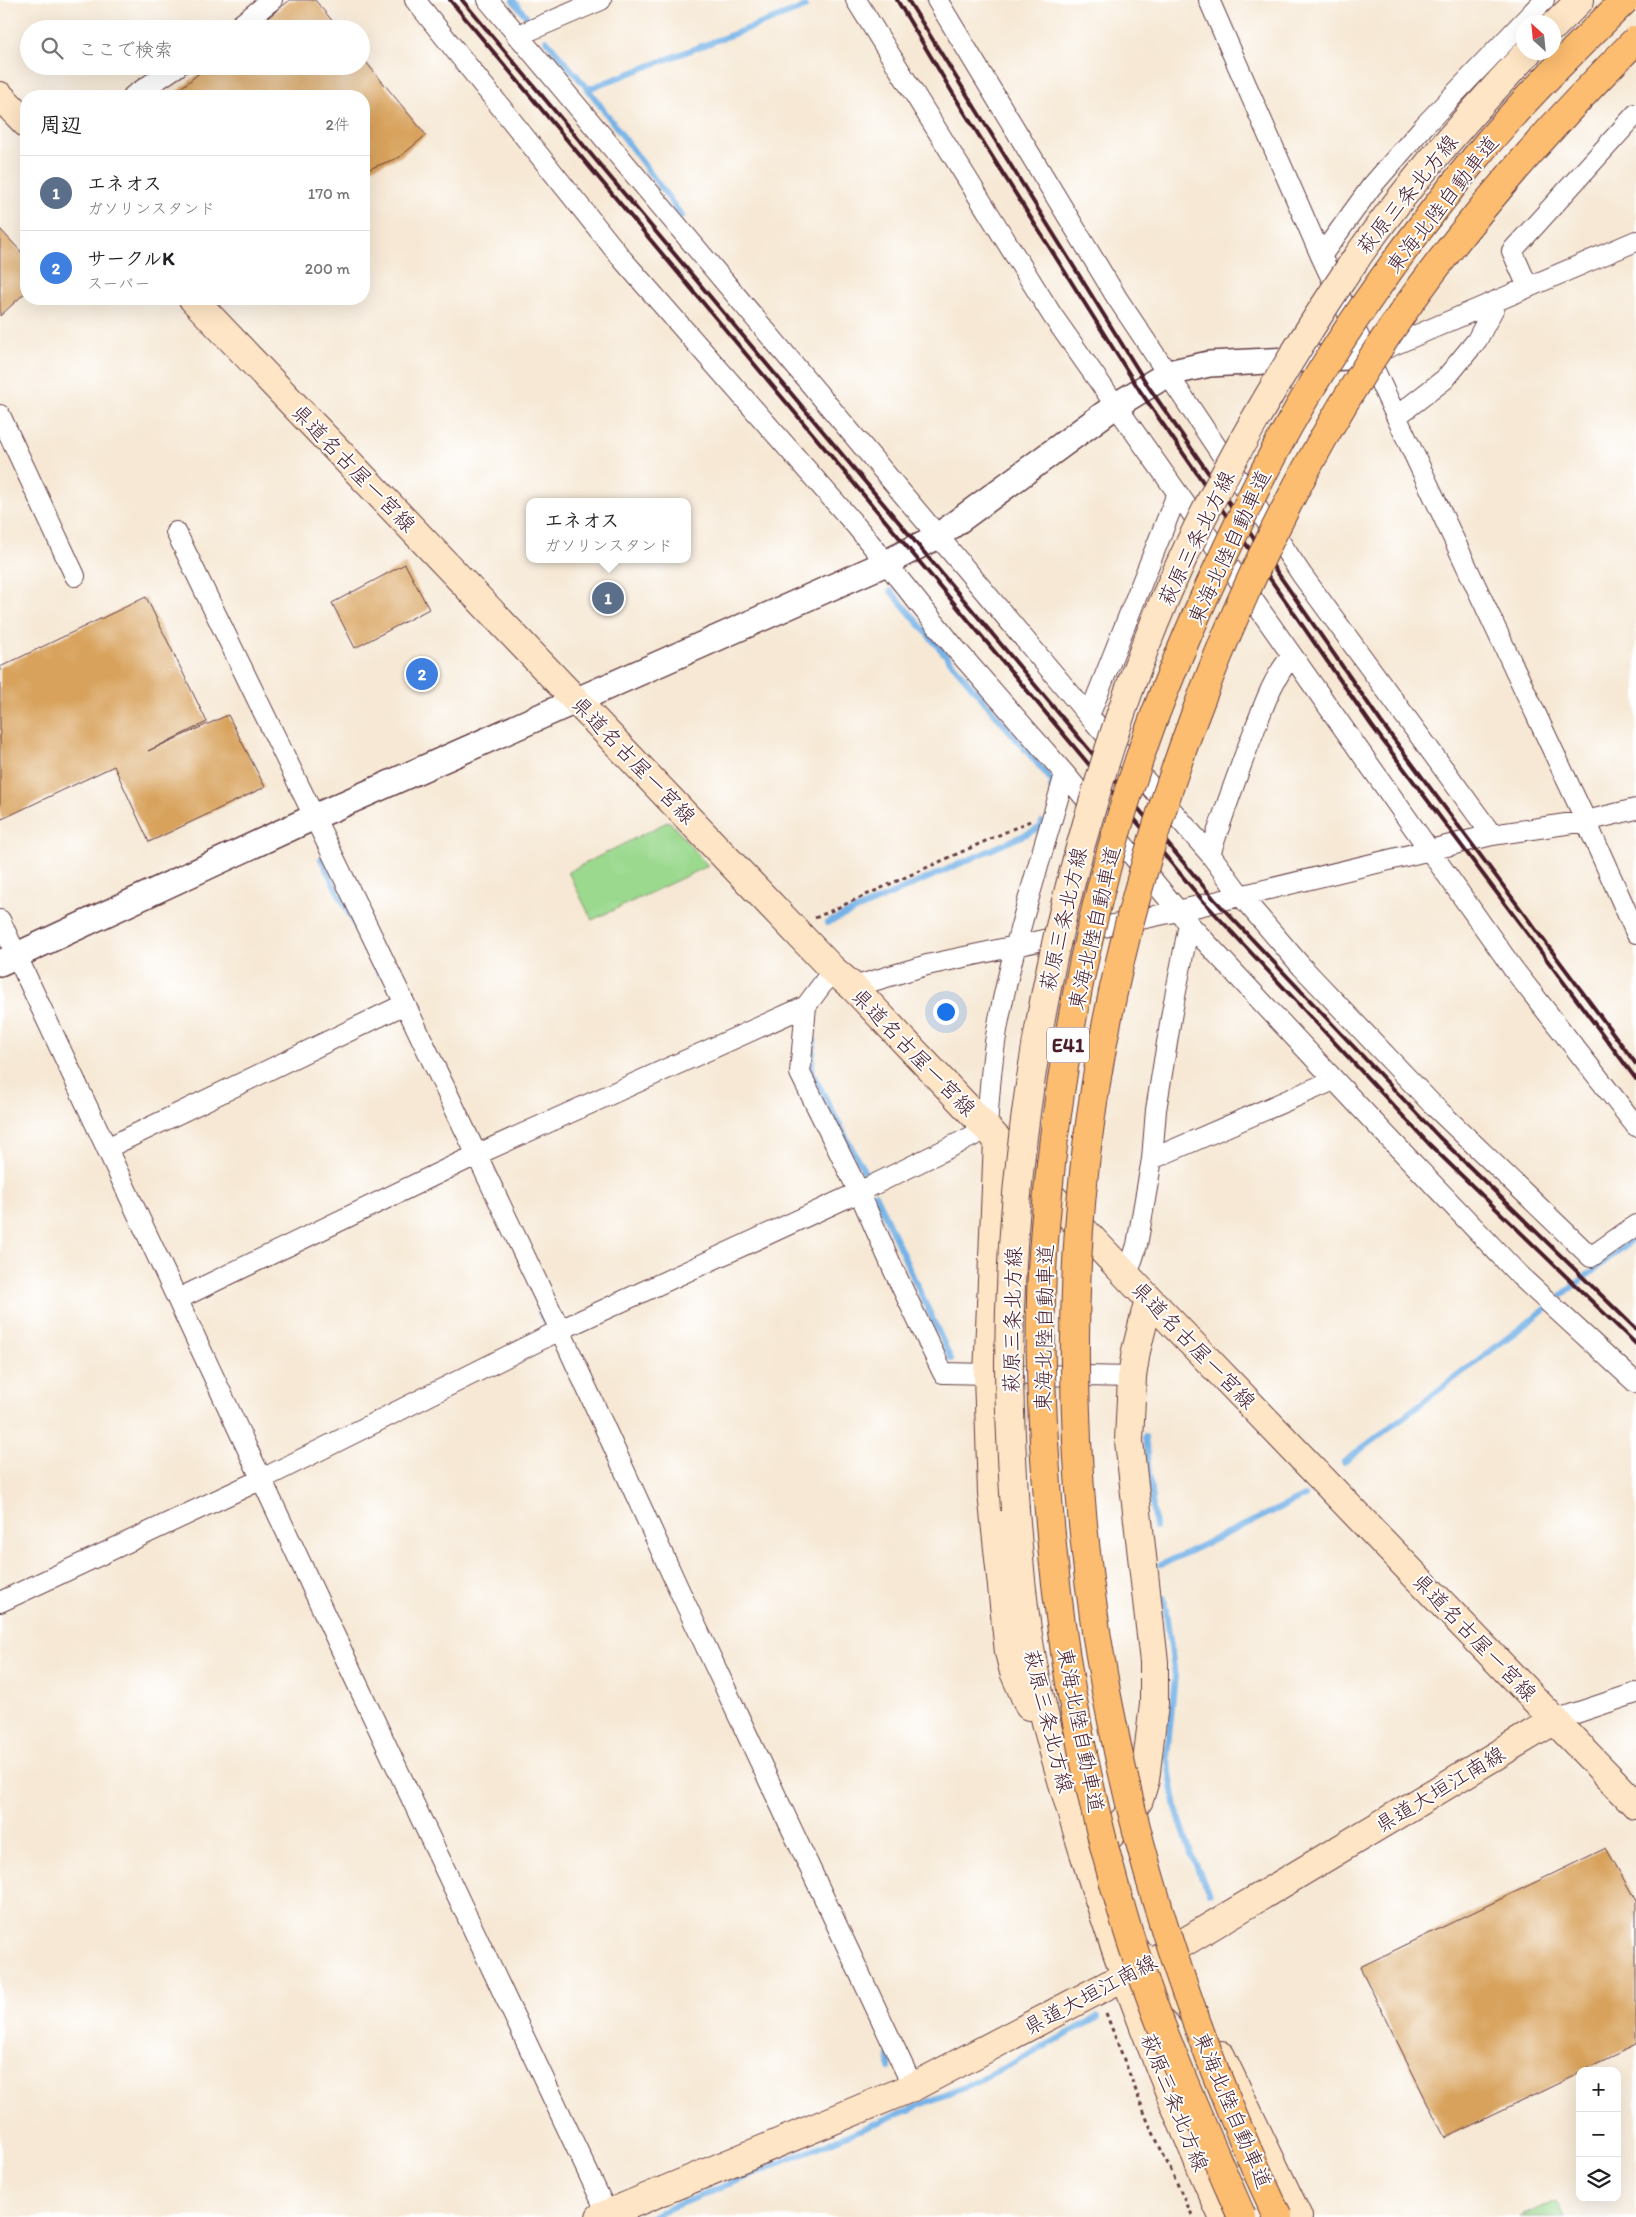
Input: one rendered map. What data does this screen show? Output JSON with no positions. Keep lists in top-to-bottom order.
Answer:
{
  "streets": {
    "highway": ["東海北陸自動車道", "E41"],
    "main road": ["萩原三条北方線", "県道名古屋一宮線", "県道大垣江南線"]
  },
  "crossings": [
    ["萩原三条北方線", "県道大垣江南線"],
    ["県道名古屋一宮線", "県道大垣江南線"]
  ],
  "north": "top left",
  "page": {
    "search": "ここで検索",
    "heading": ["周辺", "2件"],
    "list": [
      {
        "mark": "1",
        "name": "エネオス",
        "note": "ガソリンスタンド",
        "value": "170 m"
      },
      {
        "mark": "2",
        "name": "サークルK",
        "note": "スーパー",
        "value": "200 m"
      }
    ],
    "popup": ["エネオス", "ガソリンスタンド"],
    "pins": ["1", "2"],
    "map_buttons": ["+", "−"]
  }
}
